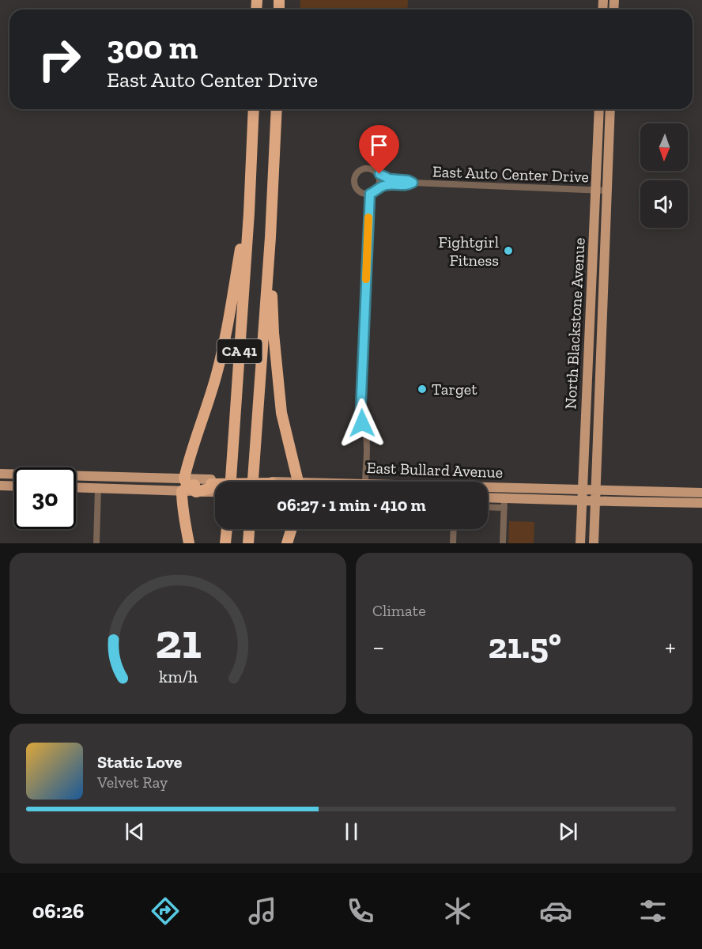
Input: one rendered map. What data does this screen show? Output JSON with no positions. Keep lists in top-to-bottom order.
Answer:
{
  "streets": {
    "highway": ["CA 41"],
    "main road": ["North Blackstone Avenue", "East Bullard Avenue"],
    "street": ["East Auto Center Drive"]
  },
  "crossings": [
    ["East Auto Center Drive", "North Blackstone Avenue"],
    ["North Blackstone Avenue", "East Bullard Avenue"]
  ],
  "places": ["Fightgirl Fitness", "Target"],
  "north": "bottom",
  "page": {
    "turn": ["300 m", "East Auto Center Drive"],
    "limit": "30",
    "trip": "06:27 · 1 min · 410 m",
    "tile": "Climate",
    "heat": ["−", "21.5°", "+"],
    "song": ["Static Love", "Velvet Ray"],
    "tabs": "06:26",
    "gauge": ["21", "km/h"]
  }
}
